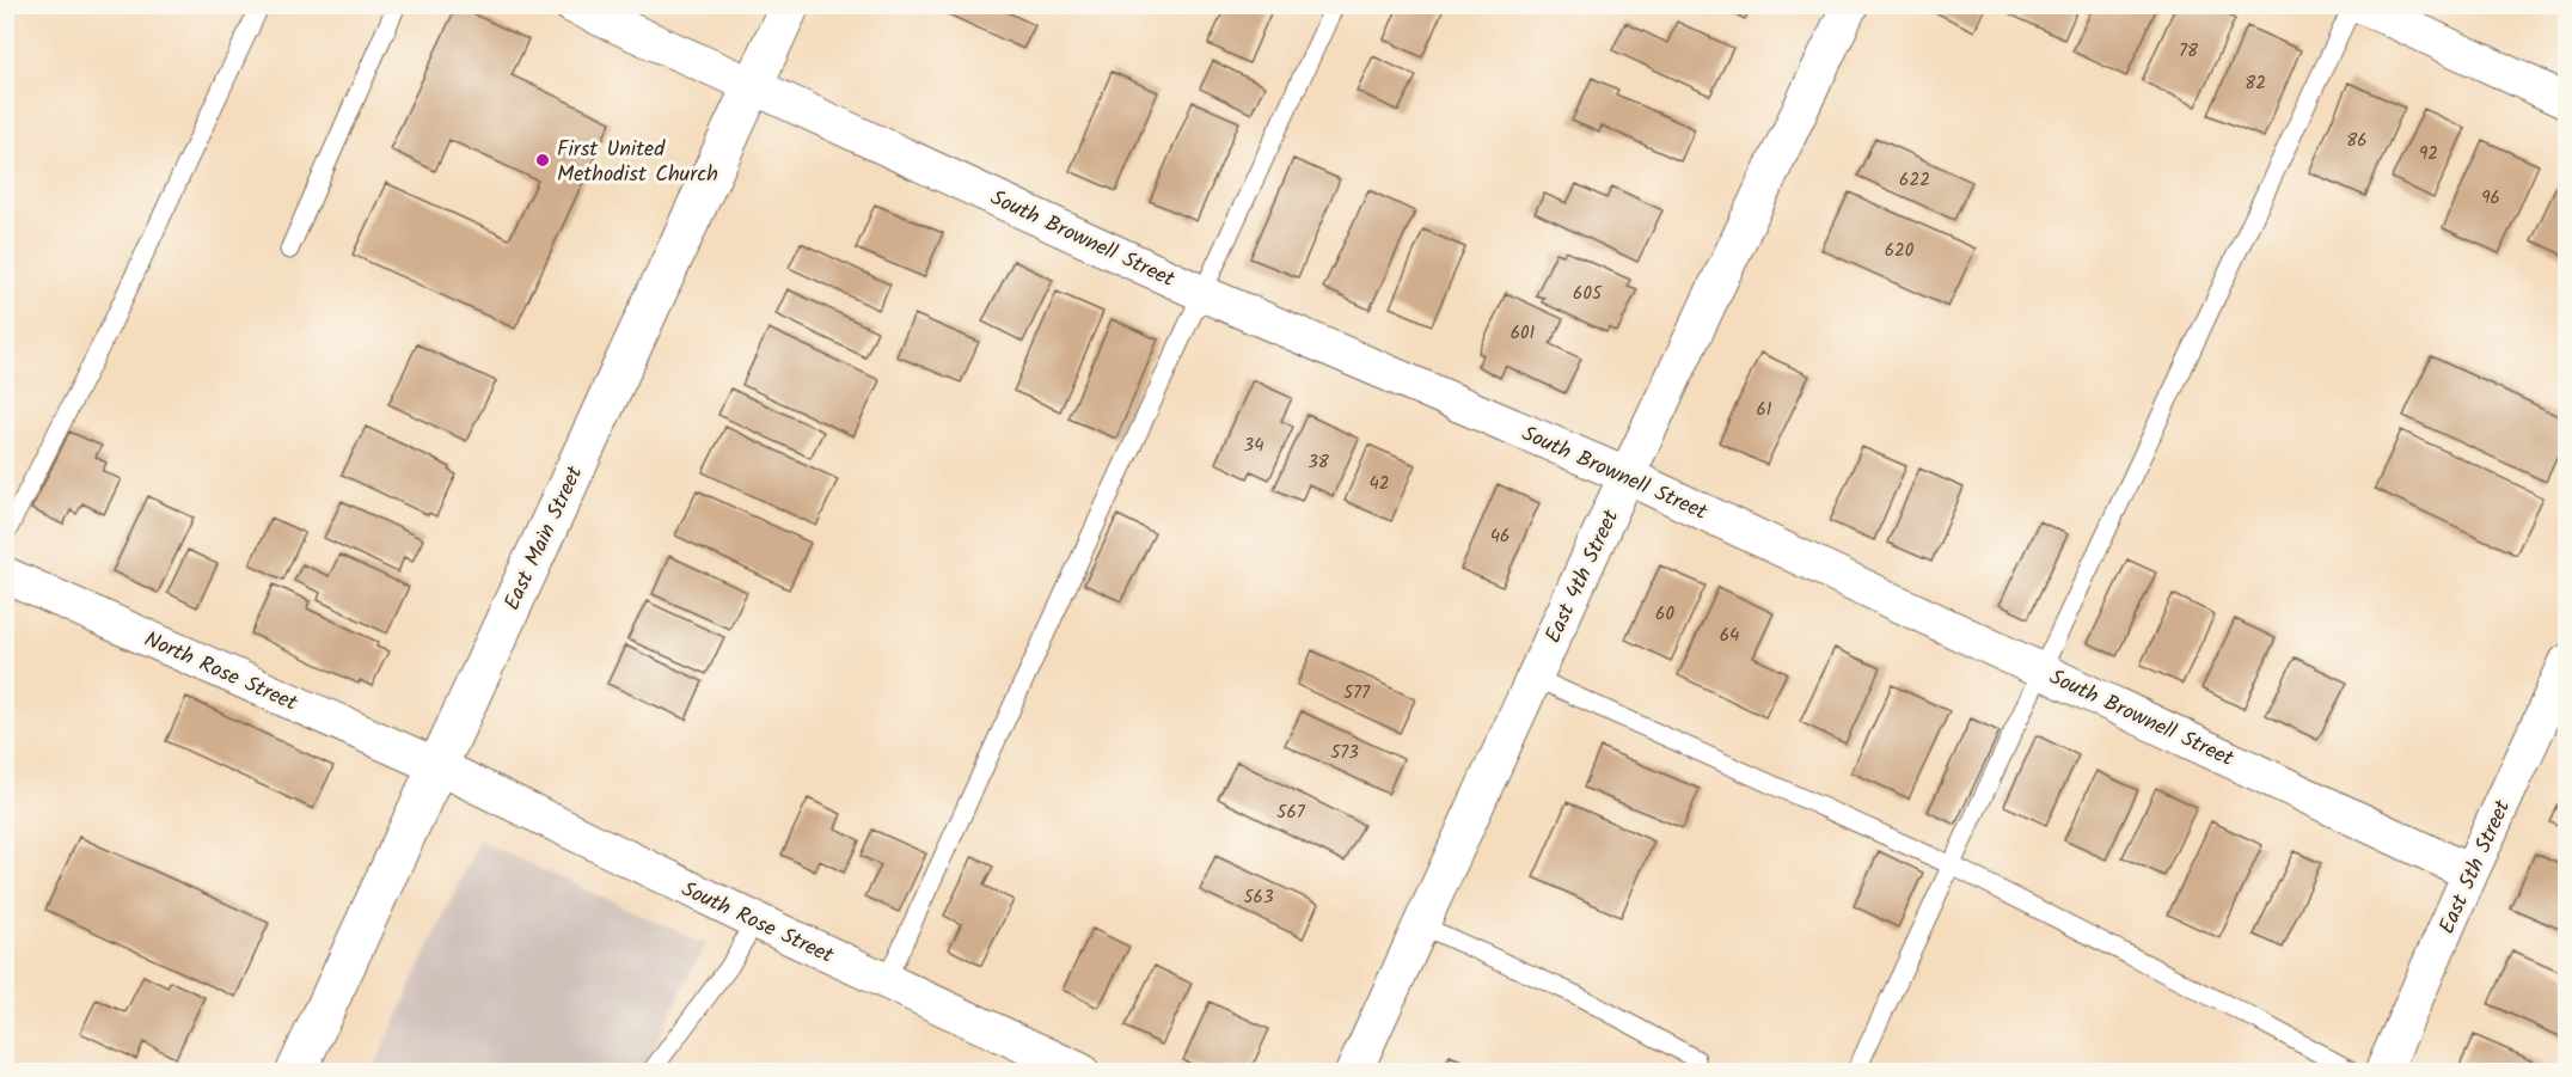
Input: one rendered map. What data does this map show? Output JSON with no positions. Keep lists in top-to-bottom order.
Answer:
{
  "streets": {
    "main road": ["East Main Street"],
    "street": [
      "South Brownell Street",
      "East 4th Street",
      "North Rose Street",
      "East 5th Street",
      "South Rose Street"
    ]
  },
  "crossings": [
    ["South Brownell Street", "East Main Street"],
    ["South Brownell Street", "East 4th Street"],
    ["South Brownell Street", "East 5th Street"],
    ["East Main Street", "North Rose Street"],
    ["East Main Street", "South Rose Street"],
    ["North Rose Street", "South Rose Street"]
  ],
  "places": ["First United Methodist Church"],
  "house_numbers": [
    "78",
    "82",
    "86",
    "92",
    "622",
    "96",
    "620",
    "605",
    "601",
    "61",
    "34",
    "38",
    "42",
    "46",
    "60",
    "64",
    "577",
    "573",
    "567",
    "563"
  ]
}
